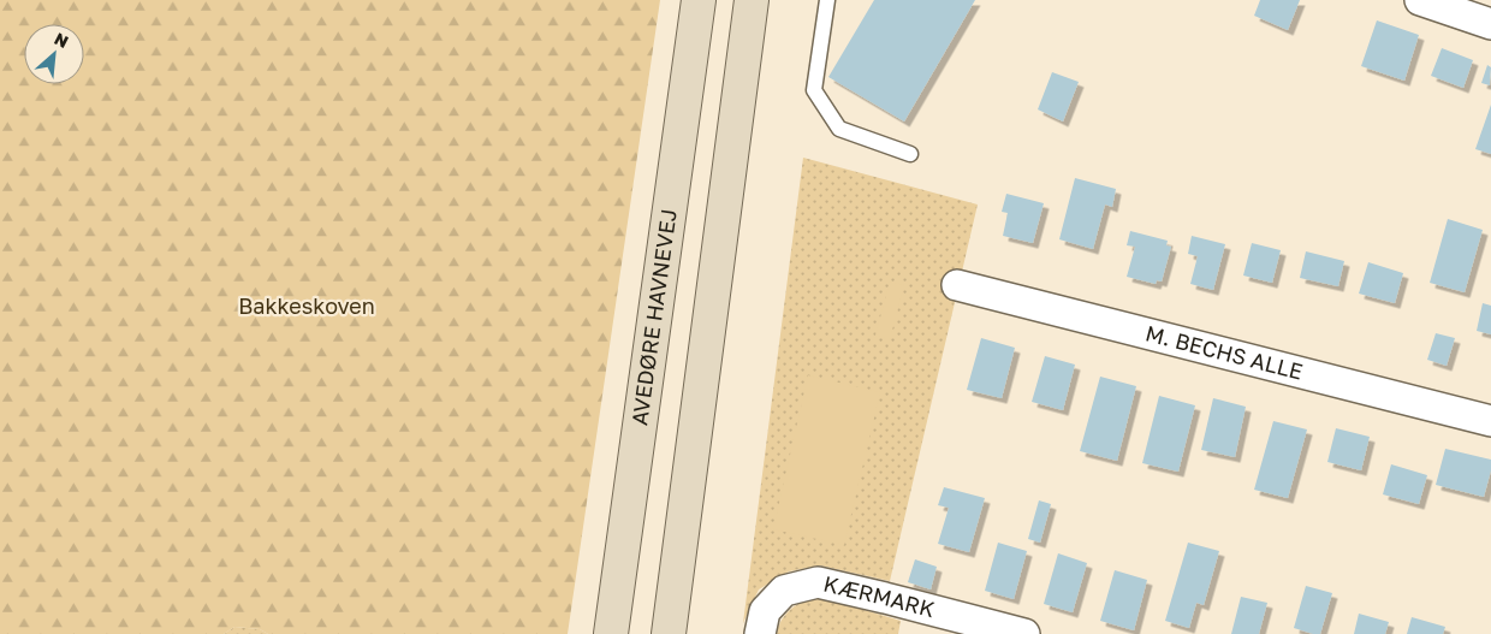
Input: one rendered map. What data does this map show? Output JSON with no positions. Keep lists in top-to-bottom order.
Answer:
{
  "streets": {
    "street": ["AVEDØRE HAVNEVEJ", "M. BECHS ALLE", "KÆRMARK"]
  },
  "parks": ["Bakkeskoven"],
  "north": "top right"
}
